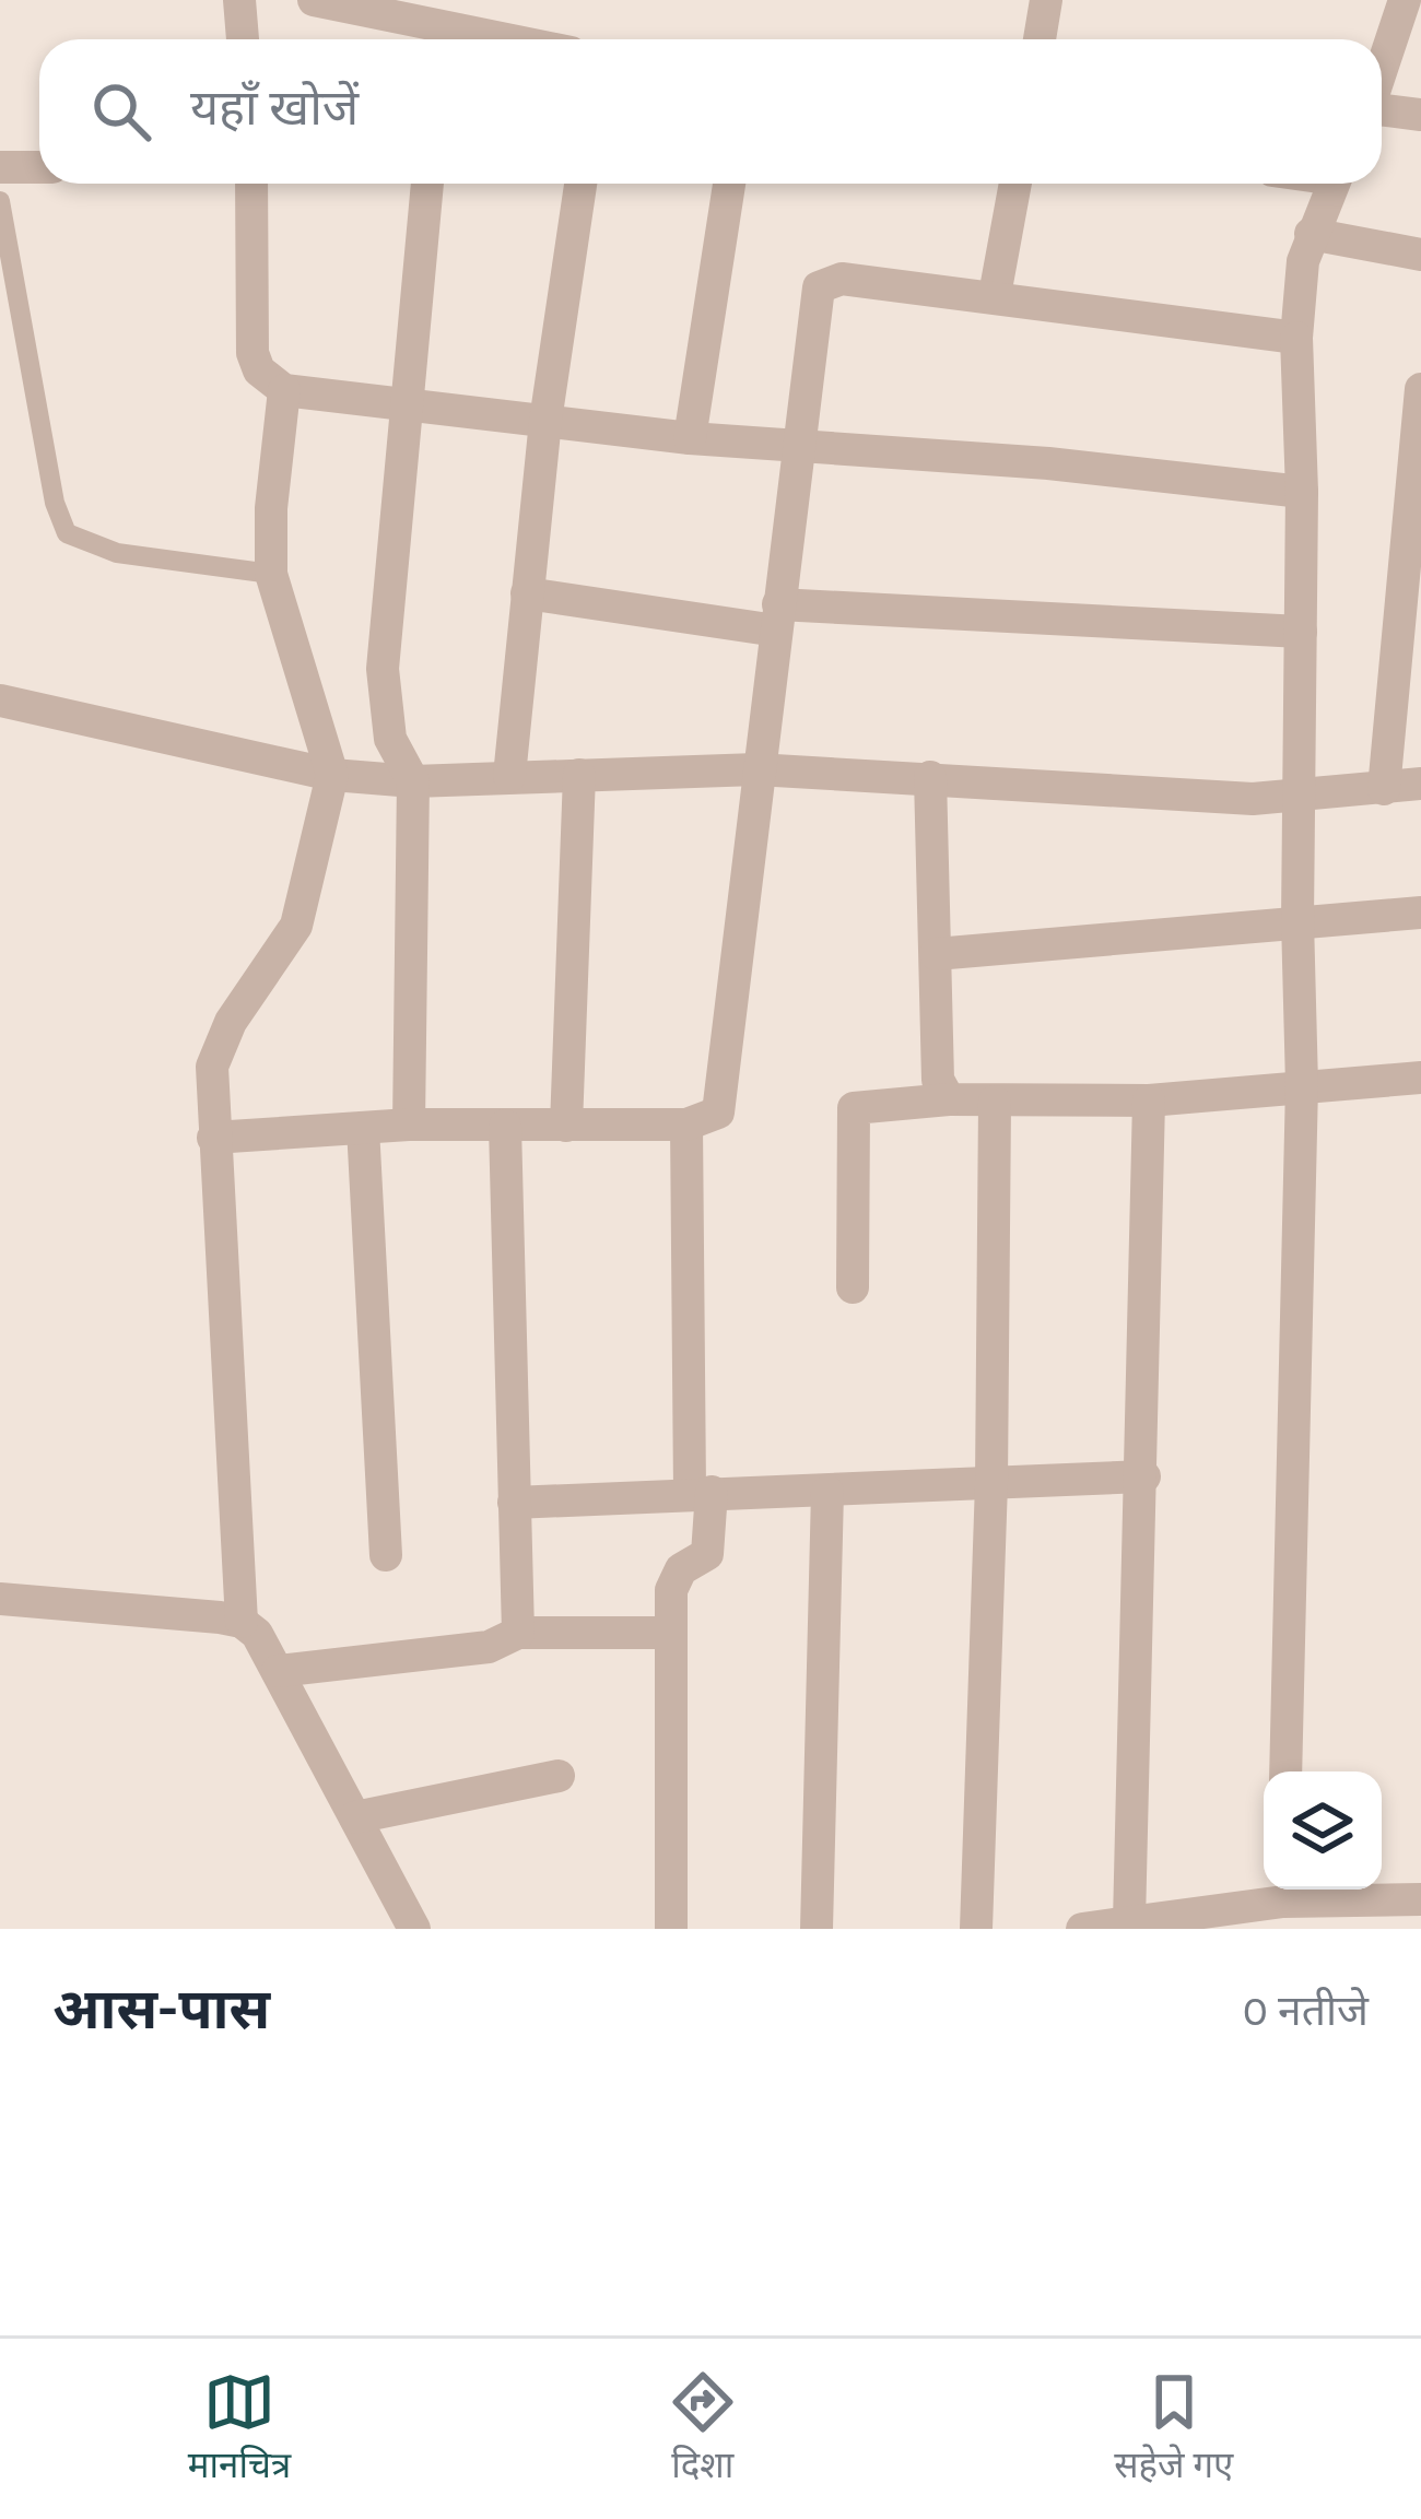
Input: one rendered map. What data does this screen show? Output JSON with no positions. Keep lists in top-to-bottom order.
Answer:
{
  "page": {
    "search": "यहाँ खोजें",
    "heading": ["आस-पास", "0 नतीजे"],
    "nav": ["मानचित्र", "दिशा", "सहेजे गए"]
  }
}
